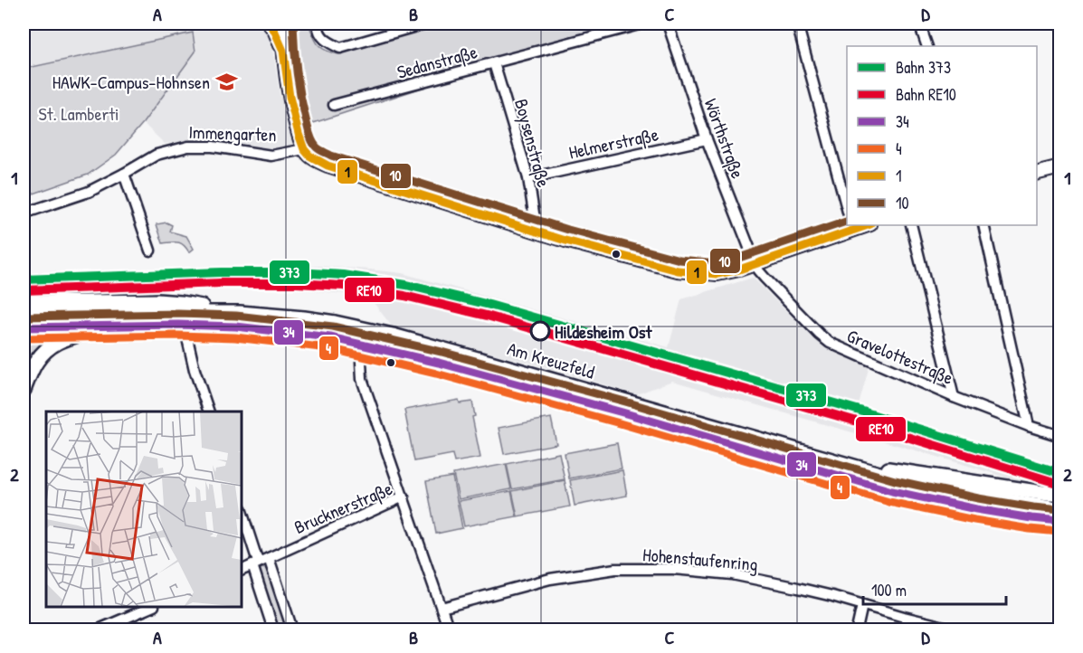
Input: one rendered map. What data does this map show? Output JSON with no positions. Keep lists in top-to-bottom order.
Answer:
{
  "streets": {
    "main road": ["Am Kreuzfeld"],
    "street": [
      "Sedanstraße",
      "Immengarten",
      "Wörthstraße",
      "Boysenstraße",
      "Helmerstraße",
      "Gravelottestraße",
      "Brucknerstraße",
      "Hohenstaufenring"
    ]
  },
  "crossings": [
    ["Sedanstraße", "Boysenstraße"],
    ["Wörthstraße", "Helmerstraße"],
    ["Wörthstraße", "Gravelottestraße"],
    ["Boysenstraße", "Helmerstraße"],
    ["Brucknerstraße", "Hohenstaufenring"]
  ],
  "parks": ["St. Lamberti"],
  "places": {
    "school or university": ["HAWK-Campus-Hohnsen"],
    "other": ["Hildesheim Ost"]
  },
  "lines": [
    "transit line 1",
    "transit line 10",
    "rail line 373",
    "rail line RE10",
    "transit line 34",
    "transit line 4"
  ],
  "legend": [
    "Bahn 373",
    "Bahn RE10",
    "34",
    "4",
    "1",
    "10"
  ],
  "scale_bar": "100 m",
  "grid": {
    "columns": [
      "A",
      "B",
      "C",
      "D"
    ],
    "rows": ["1", "2"]
  }
}
